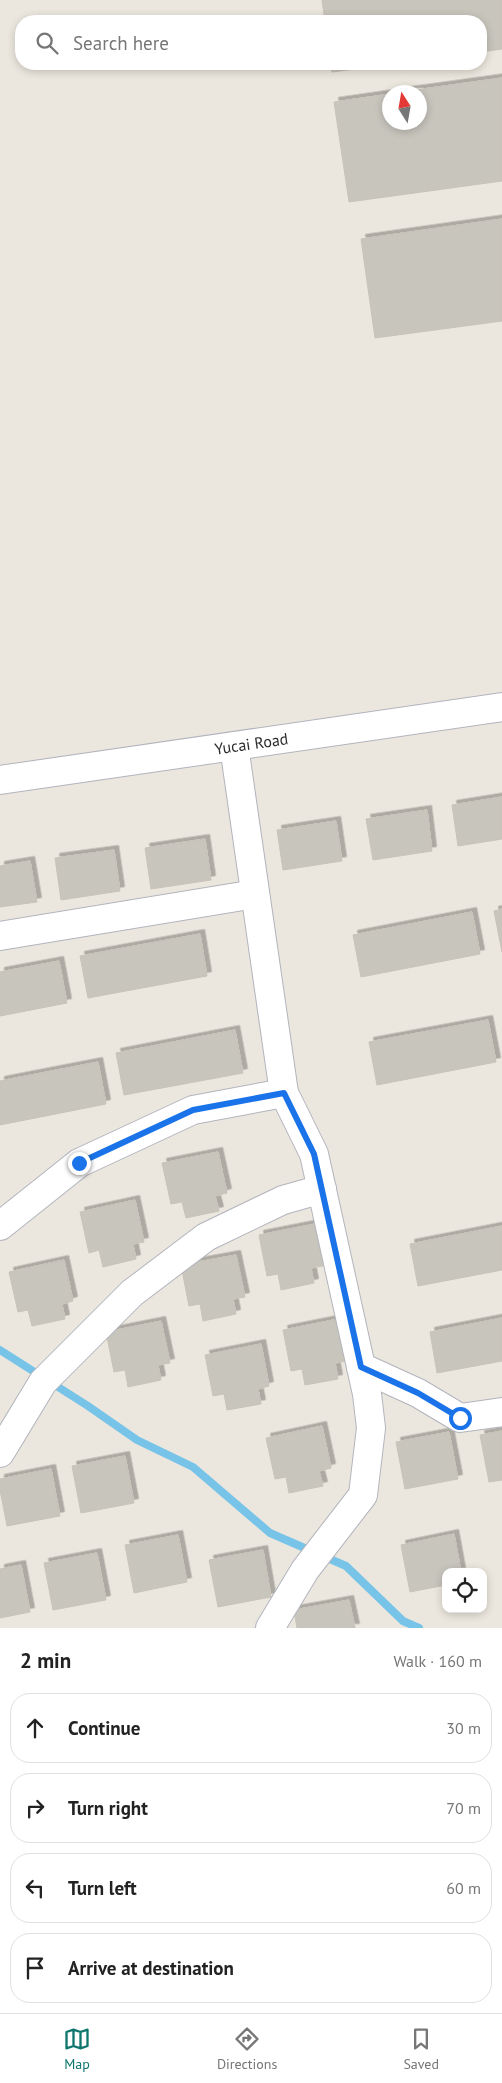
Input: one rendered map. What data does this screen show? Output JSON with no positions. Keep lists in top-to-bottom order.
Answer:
{
  "streets": {
    "street": ["Yucai Road"]
  },
  "north": "top",
  "page": {
    "search": "Search here",
    "heading": ["2 min", "Walk · 160 m"],
    "list": [
      ["Continue", "30 m"],
      ["Turn right", "70 m"],
      ["Turn left", "60 m"],
      "Arrive at destination"
    ],
    "nav": ["Map", "Directions", "Saved"]
  }
}
